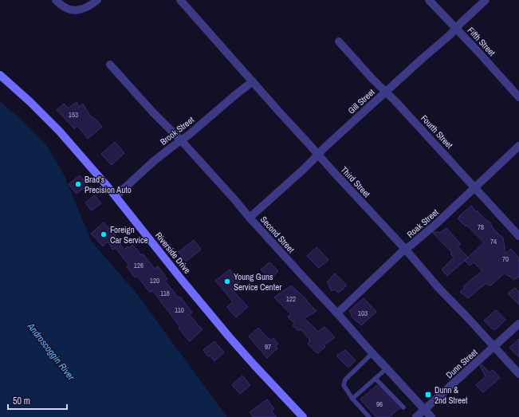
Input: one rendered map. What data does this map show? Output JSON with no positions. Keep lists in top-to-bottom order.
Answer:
{
  "streets": {
    "main road": ["Riverside Drive"],
    "street": [
      "Fifth Street",
      "Gill Street",
      "Brook Street",
      "Fourth Street",
      "Third Street",
      "Roak Street",
      "Second Street",
      "Dunn Street"
    ]
  },
  "crossings": [
    ["Fifth Street", "Gill Street"],
    ["Gill Street", "Fourth Street"],
    ["Gill Street", "Third Street"],
    ["Gill Street", "Second Street"],
    ["Brook Street", "Third Street"],
    ["Brook Street", "Second Street"],
    ["Brook Street", "Riverside Drive"],
    ["Fourth Street", "Roak Street"],
    ["Third Street", "Roak Street"],
    ["Third Street", "Dunn Street"],
    ["Roak Street", "Second Street"],
    ["Second Street", "Dunn Street"]
  ],
  "water": ["Androscoggin River"],
  "places": {
    "other": ["Brad's Precision Auto", "Foreign Car Service", "Young Guns Service Center"],
    "transit": ["Dunn & 2nd Street"]
  },
  "house_numbers": [
    "153",
    "78",
    "74",
    "70",
    "126",
    "120",
    "118",
    "122",
    "110",
    "103",
    "97",
    "96"
  ],
  "scale_bar": "50 m"
}
